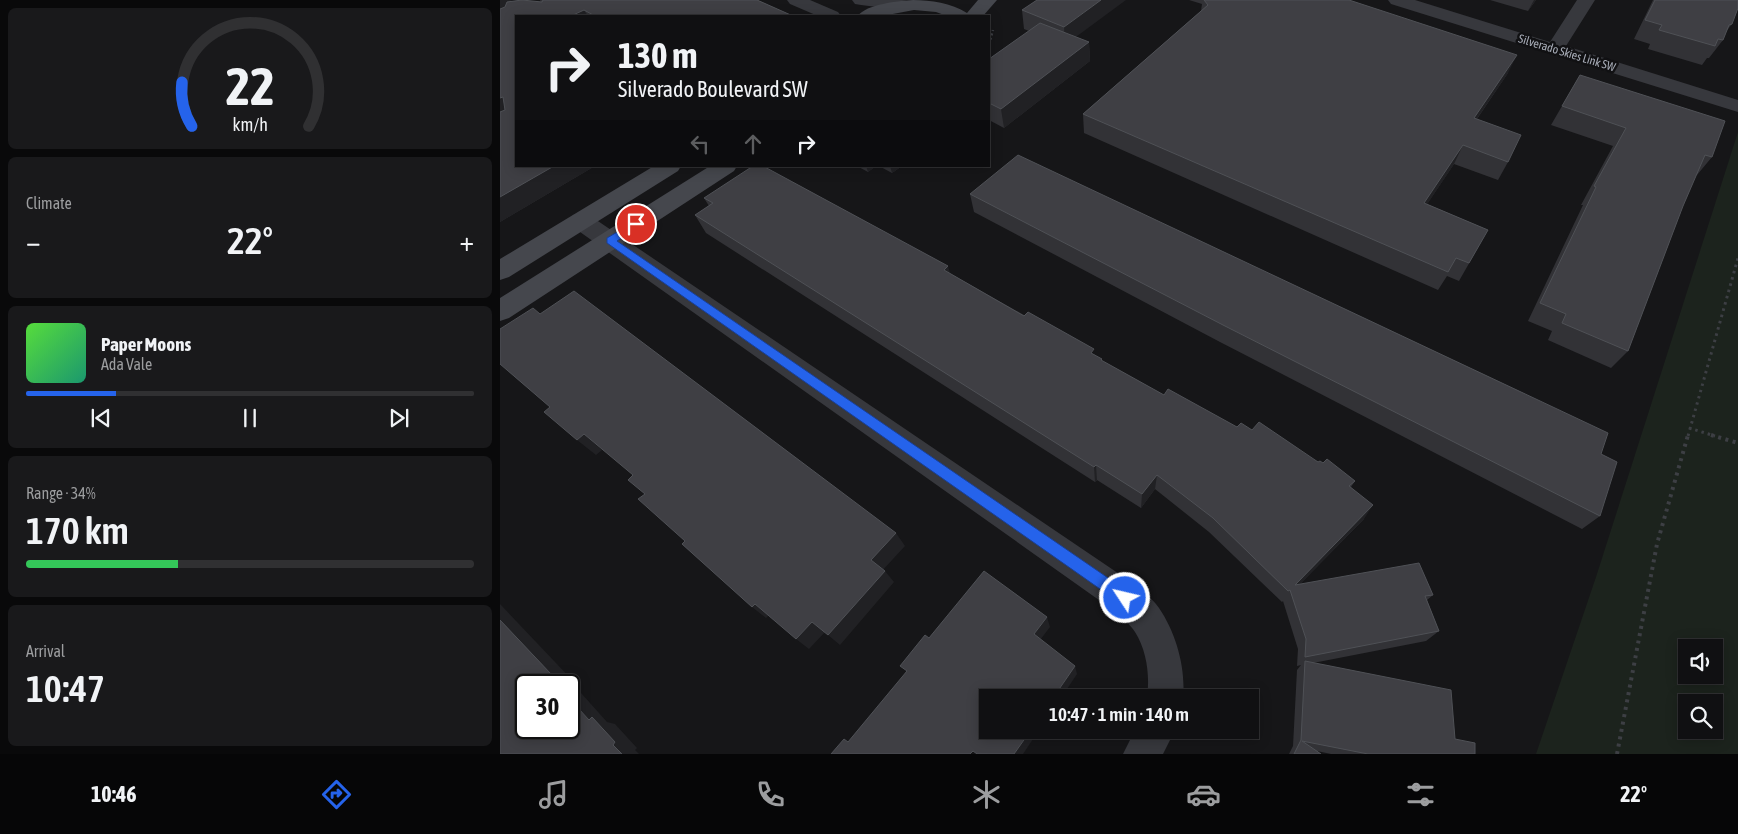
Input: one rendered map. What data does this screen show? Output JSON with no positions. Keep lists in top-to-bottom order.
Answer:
{
  "streets": {
    "street": ["Silverado Skies Link SW"]
  },
  "page": {
    "turn": ["130 m", "Silverado Boulevard SW"],
    "tile": [
      "Climate",
      ["Range · 34%", "170 km"],
      ["Arrival", "10:47"]
    ],
    "heat": ["−", "22°", "+"],
    "song": ["Paper Moons", "Ada Vale"],
    "limit": "30",
    "trip": "10:47 · 1 min · 140 m",
    "tabs": ["10:46", "22°"],
    "gauge": ["22", "km/h"]
  }
}
